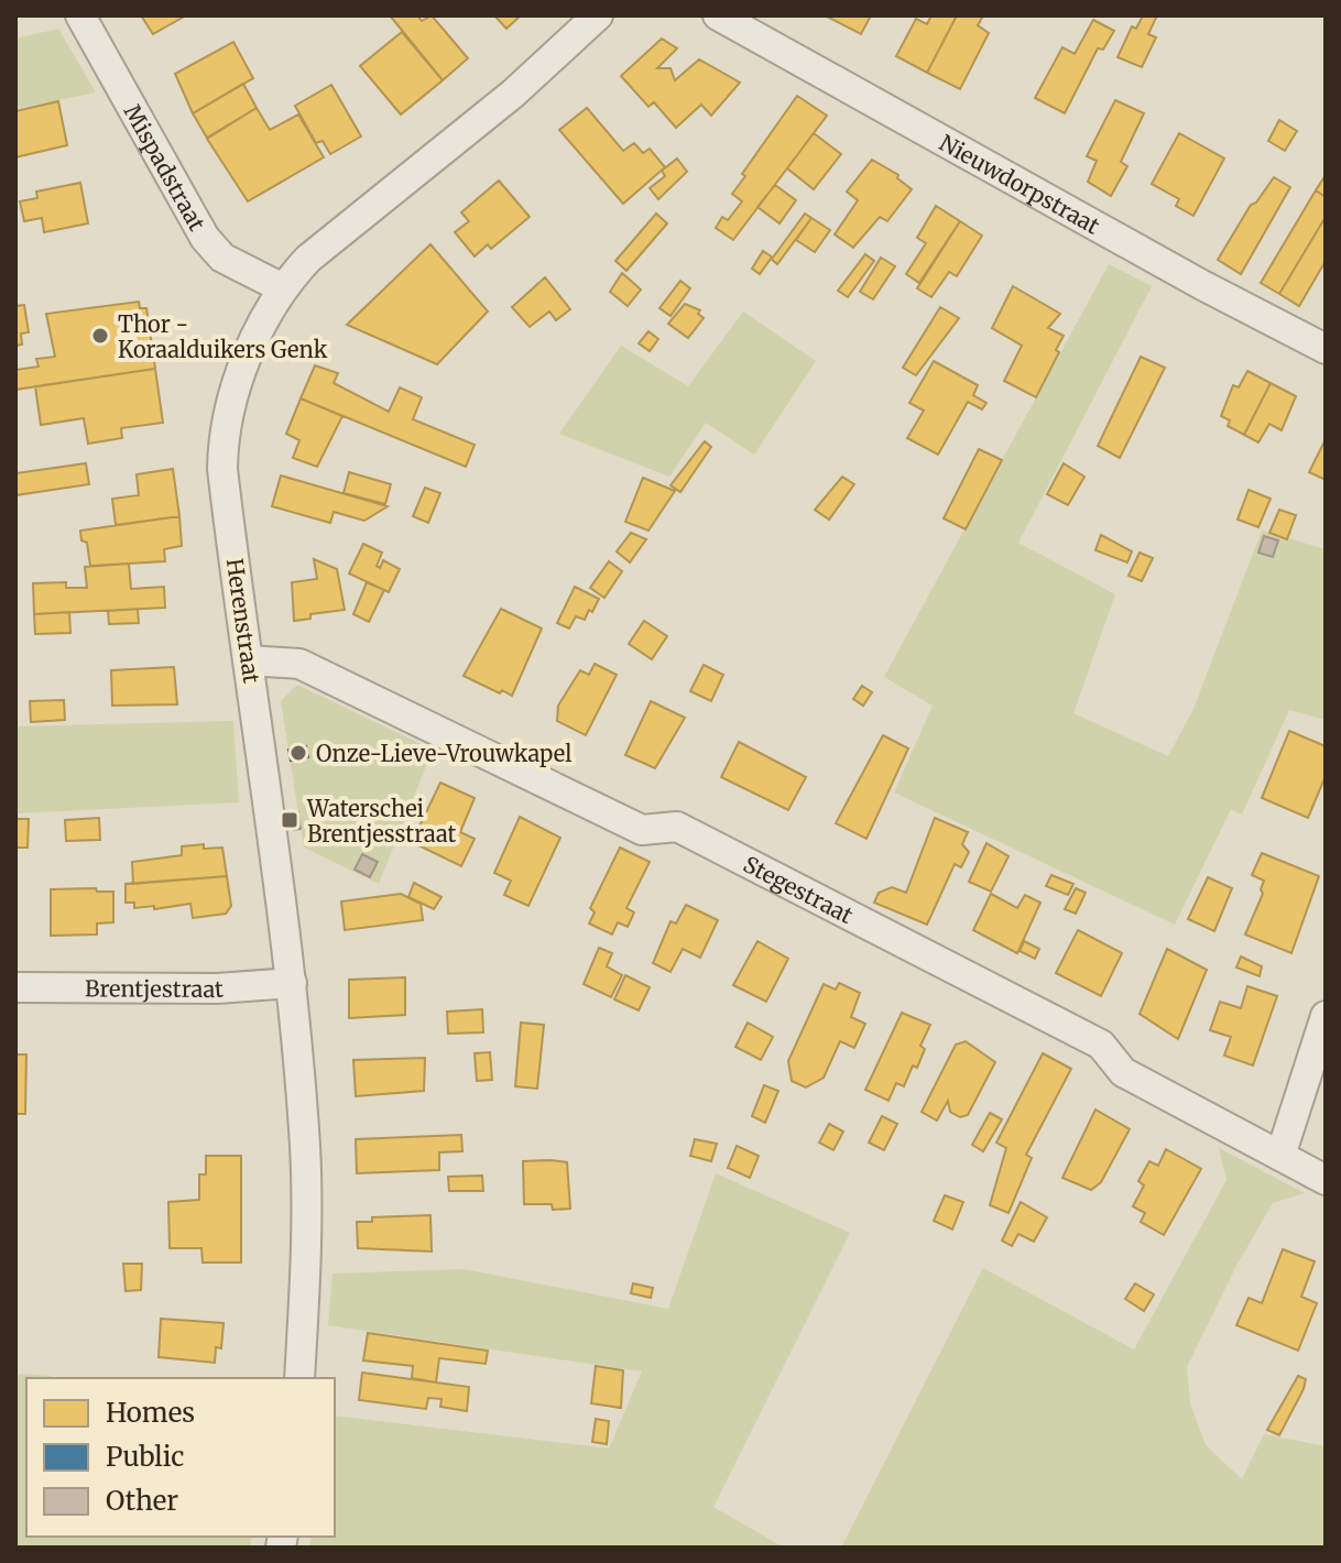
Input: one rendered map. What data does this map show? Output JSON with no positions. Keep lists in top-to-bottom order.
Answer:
{
  "streets": {
    "street": [
      "Mispadstraat",
      "Nieuwdorpstraat",
      "Herenstraat",
      "Stegestraat",
      "Brentjestraat"
    ]
  },
  "crossings": [
    ["Mispadstraat", "Herenstraat"],
    ["Herenstraat", "Stegestraat"],
    ["Herenstraat", "Brentjestraat"]
  ],
  "places": {
    "other": ["Thor - Koraalduikers Genk", "Onze-Lieve-Vrouwkapel"],
    "transit": ["Waterschei Brentjesstraat"]
  },
  "legend": ["Homes", "Public", "Other"]
}
